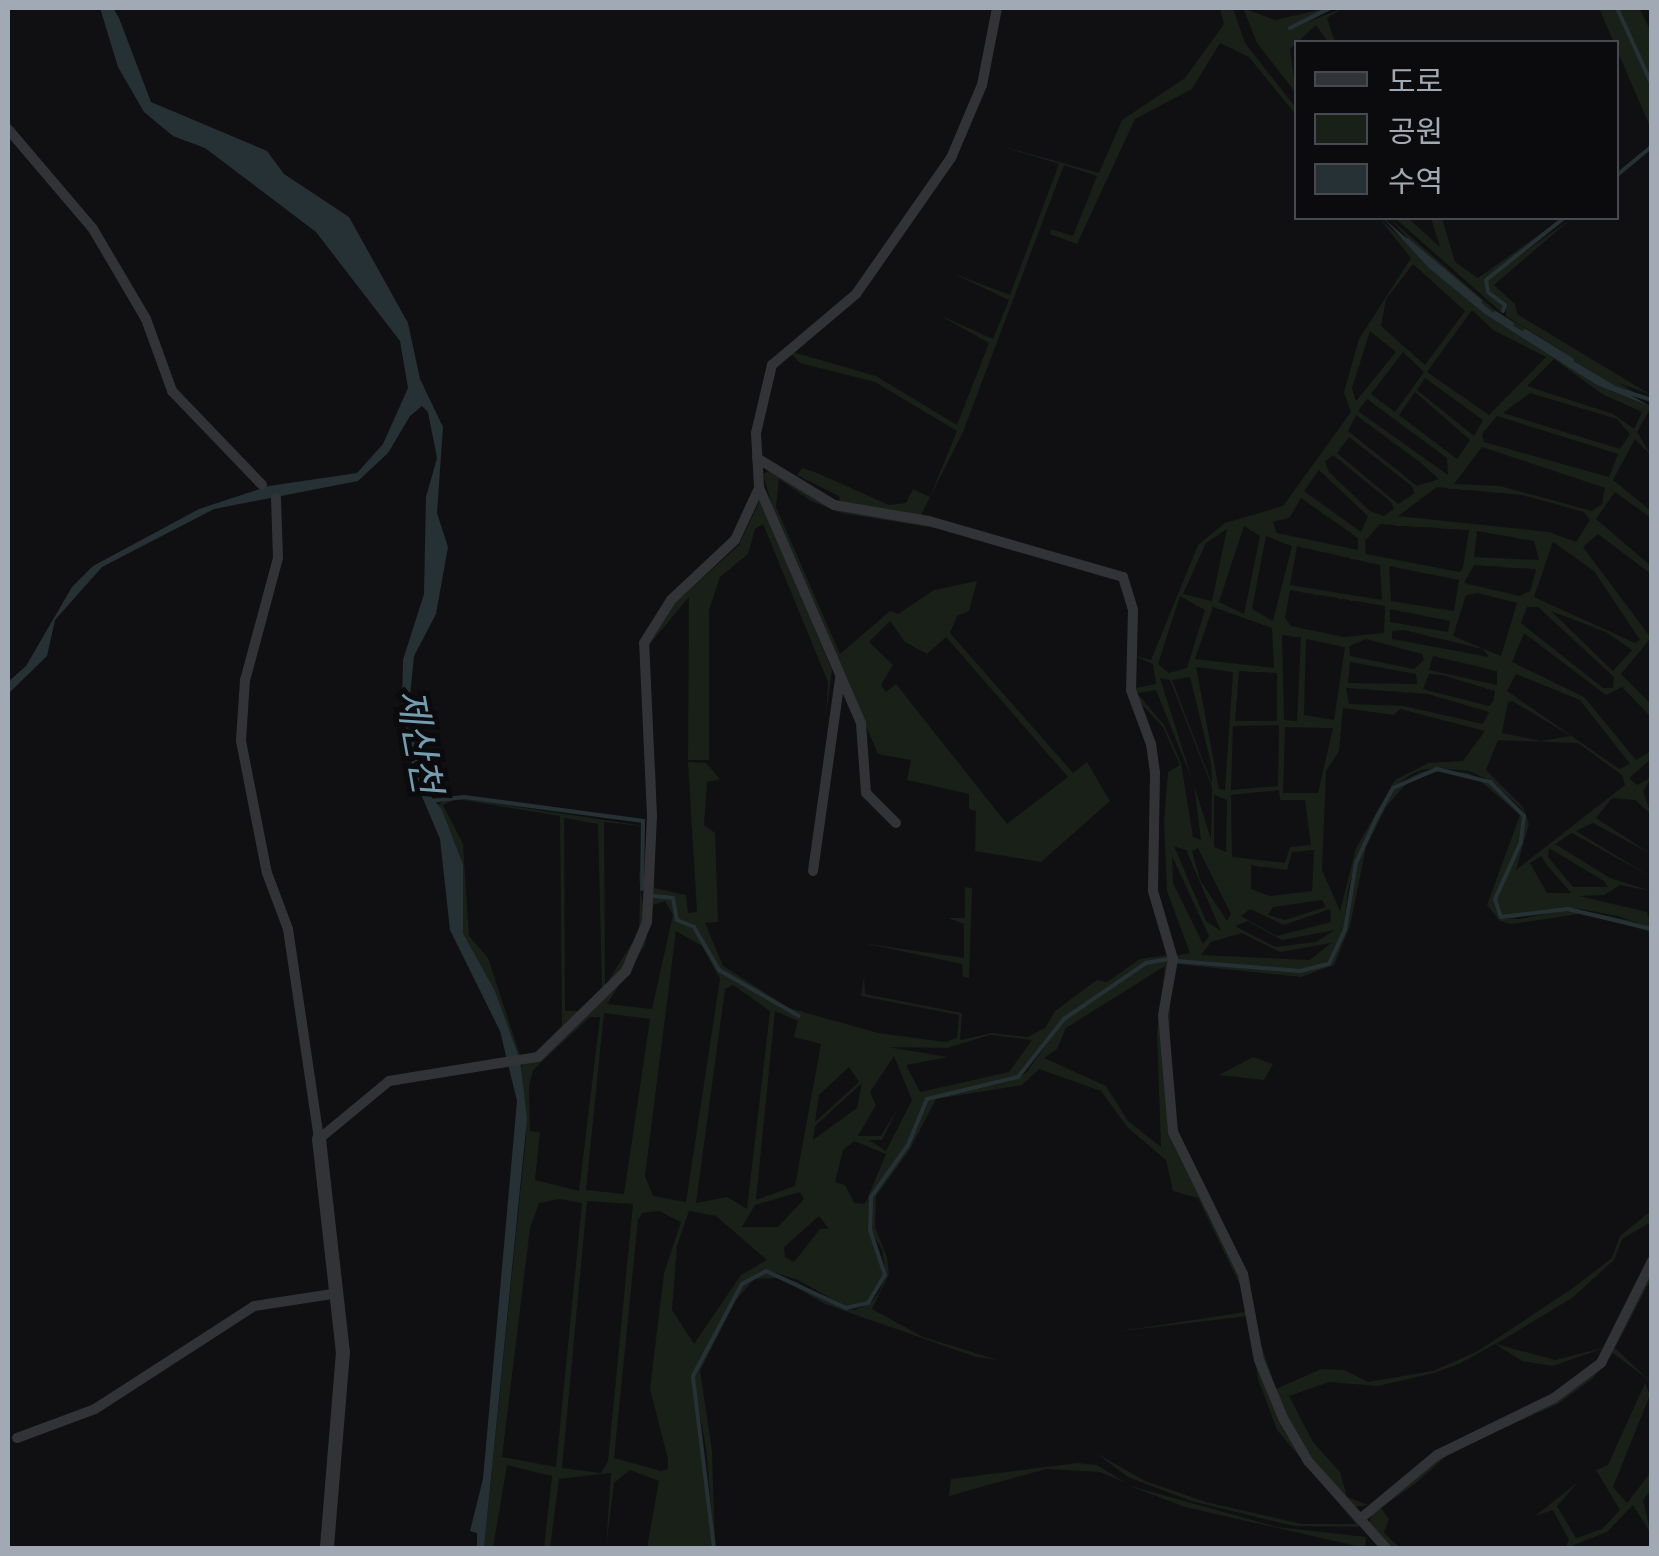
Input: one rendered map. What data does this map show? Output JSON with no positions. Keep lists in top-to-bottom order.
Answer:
{
  "water": ["제산천"],
  "legend": ["도로", "공원", "수역"]
}
